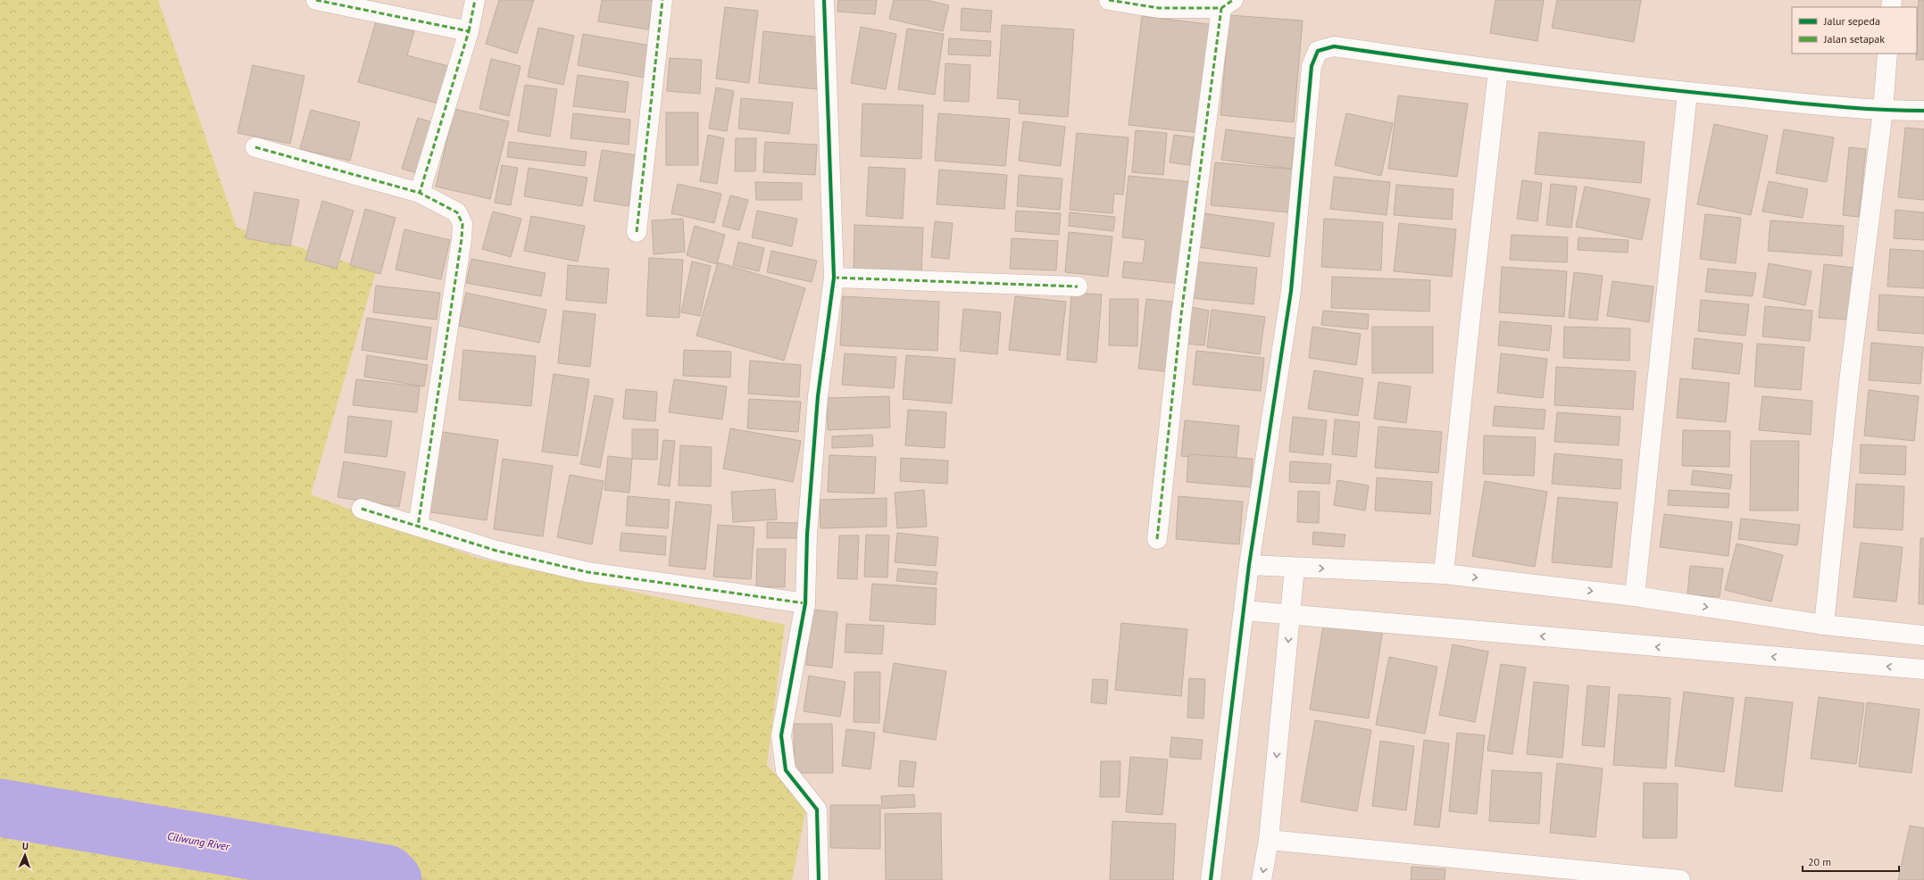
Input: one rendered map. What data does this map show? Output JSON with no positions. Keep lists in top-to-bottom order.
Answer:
{
  "water": ["Ciliwung River"],
  "legend": ["Jalur sepeda", "Jalan setapak"],
  "scale_bar": "20 m",
  "north": "top"
}
